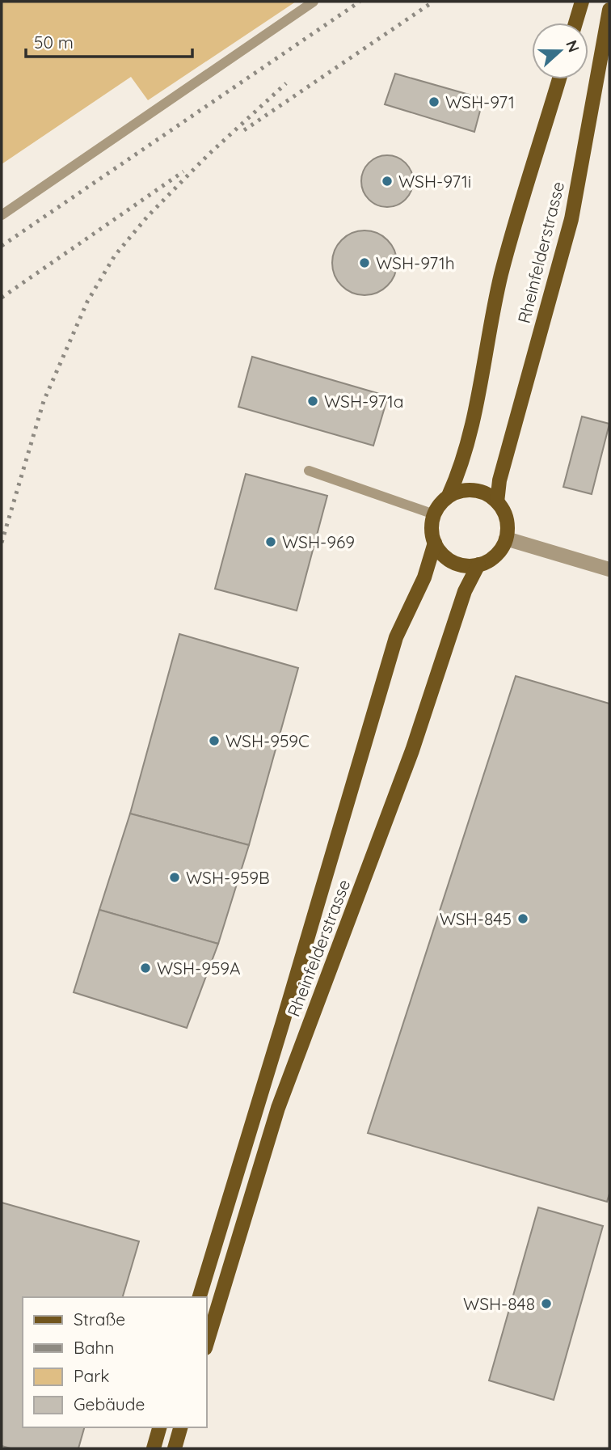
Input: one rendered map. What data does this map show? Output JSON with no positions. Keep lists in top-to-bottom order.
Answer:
{
  "streets": {
    "main road": ["Rheinfelderstrasse"]
  },
  "places": [
    "WSH-971",
    "WSH-971i",
    "WSH-971h",
    "WSH-971a",
    "WSH-969",
    "WSH-959C",
    "WSH-959B",
    "WSH-845",
    "WSH-959A",
    "WSH-848"
  ],
  "legend": [
    "Straße",
    "Bahn",
    "Park",
    "Gebäude"
  ],
  "scale_bar": "50 m",
  "north": "right"
}
